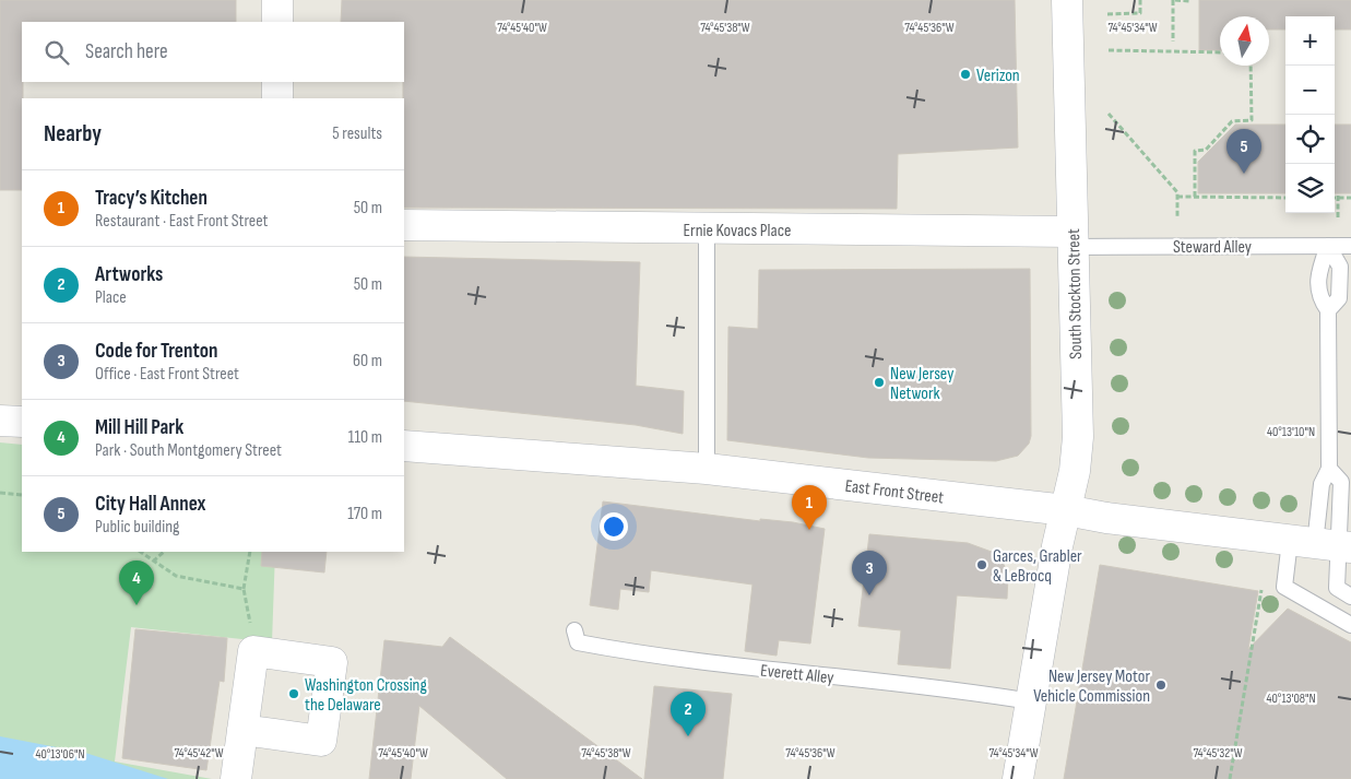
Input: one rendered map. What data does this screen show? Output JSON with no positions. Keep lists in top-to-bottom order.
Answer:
{
  "streets": {
    "street": ["Ernie Kovacs Place", "South Stockton Street", "East Front Street"],
    "lane": ["Steward Alley", "Everett Alley"]
  },
  "crossings": [
    ["Ernie Kovacs Place", "Steward Alley"],
    ["Ernie Kovacs Place", "South Stockton Street"],
    ["Steward Alley", "South Stockton Street"],
    ["South Stockton Street", "East Front Street"],
    ["South Stockton Street", "Everett Alley"]
  ],
  "places": [
    "Verizon",
    "New Jersey Network",
    "Garces, Grabler & LeBrocq",
    "New Jersey Motor Vehicle Commission",
    "Washington Crossing the Delaware"
  ],
  "north": "top",
  "page": {
    "map_buttons": ["+", "−"],
    "search": "Search here",
    "heading": ["Nearby", "5 results"],
    "pins": [
      "5",
      "1",
      "3",
      "4",
      "2"
    ],
    "list": [
      {
        "mark": "1",
        "name": "Tracy’s Kitchen",
        "note": "Restaurant · East Front Street",
        "value": "50 m"
      },
      {
        "mark": "2",
        "name": "Artworks",
        "note": "Place",
        "value": "50 m"
      },
      {
        "mark": "3",
        "name": "Code for Trenton",
        "note": "Office · East Front Street",
        "value": "60 m"
      },
      {
        "mark": "4",
        "name": "Mill Hill Park",
        "note": "Park · South Montgomery Street",
        "value": "110 m"
      },
      {
        "mark": "5",
        "name": "City Hall Annex",
        "note": "Public building",
        "value": "170 m"
      }
    ]
  },
  "coordinates": [
    "74°45'40\"W",
    "74°45'38\"W",
    "74°45'36\"W",
    "74°45'34\"W",
    "40°13'10\"N",
    "40°13'08\"N",
    "74°45'42\"W",
    "74°45'32\"W",
    "40°13'06\"N"
  ]
}
